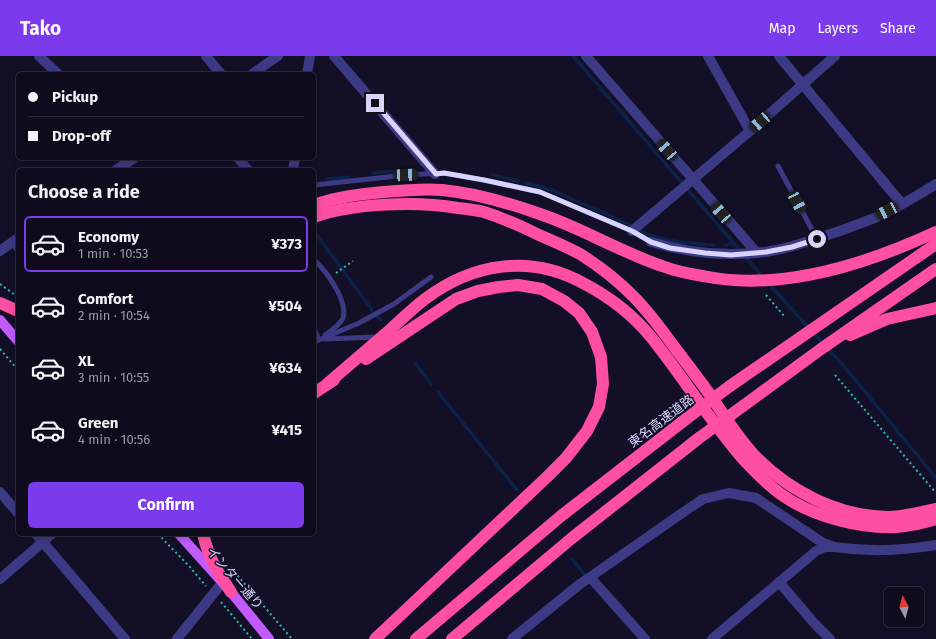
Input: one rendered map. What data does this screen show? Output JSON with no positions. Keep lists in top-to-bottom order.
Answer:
{
  "streets": {
    "highway": ["東名高速道路"],
    "main road": ["インター通り"]
  },
  "north": "top",
  "page": {
    "header": "Tako",
    "nav": ["Map", "Layers", "Share"],
    "banner": ["Pickup", "Drop-off"],
    "heading": "Choose a ride",
    "list": [
      {
        "name": "Economy",
        "note": "1 min · 10:53",
        "value": "¥373"
      },
      {
        "name": "Comfort",
        "note": "2 min · 10:54",
        "value": "¥504"
      },
      {
        "name": "XL",
        "note": "3 min · 10:55",
        "value": "¥634"
      },
      {
        "name": "Green",
        "note": "4 min · 10:56",
        "value": "¥415"
      }
    ],
    "buttons": "Confirm"
  }
}
